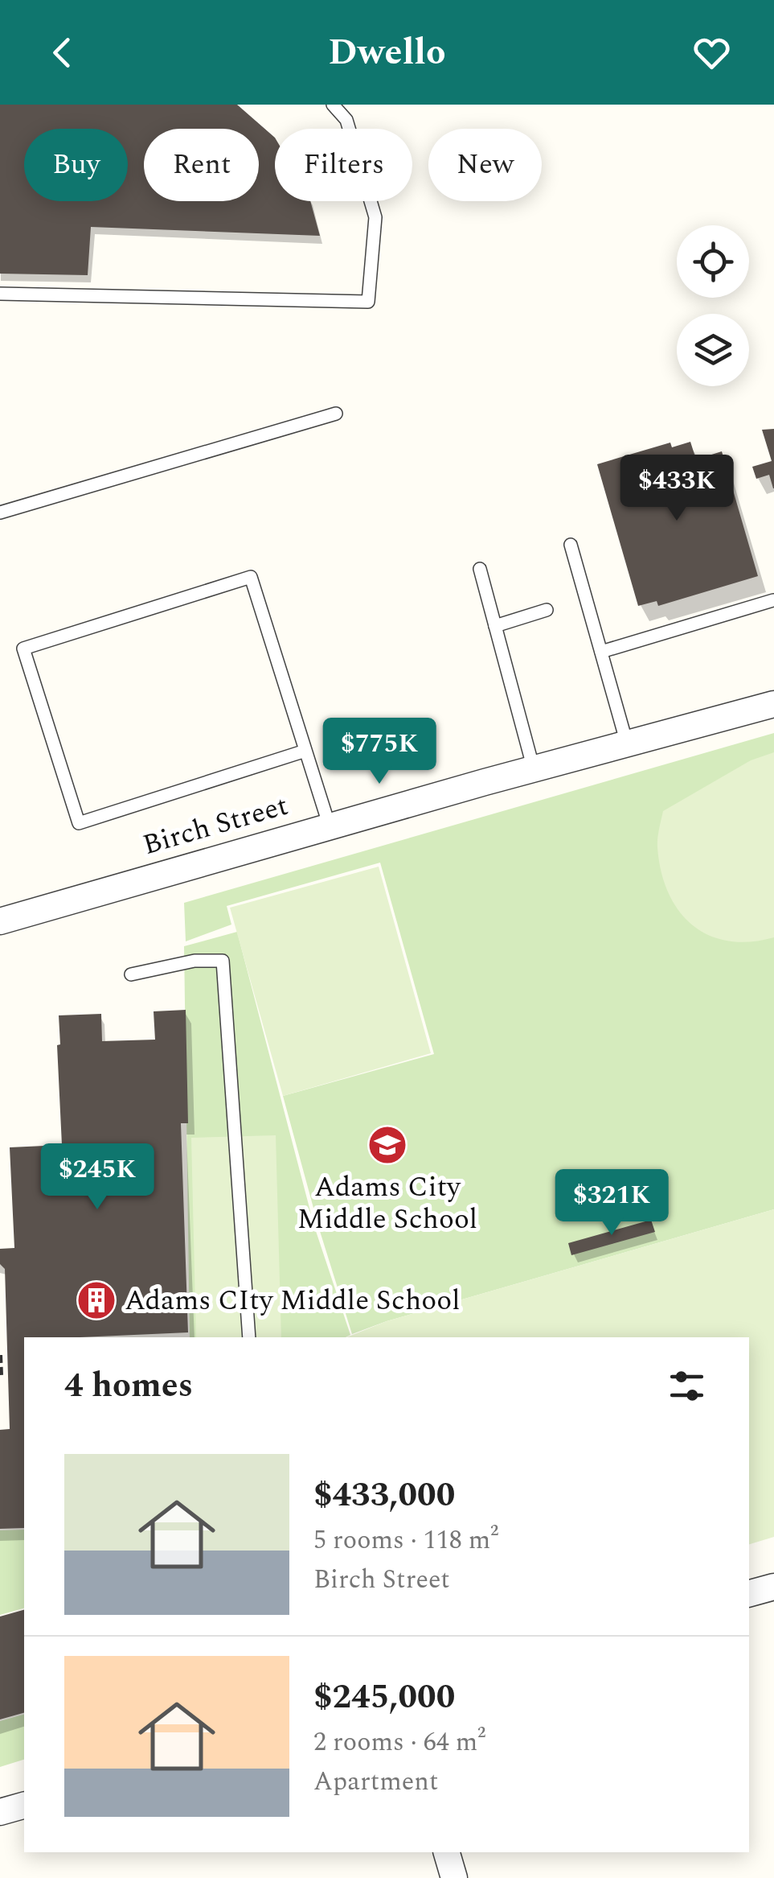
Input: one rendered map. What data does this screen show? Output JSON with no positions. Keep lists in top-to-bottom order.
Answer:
{
  "streets": {
    "street": ["Birch Street"]
  },
  "places": {
    "school or university": ["Adams City Middle School"],
    "building": ["Adams CIty Middle School"]
  },
  "page": {
    "header": "Dwello",
    "chip": [
      "Buy",
      "Rent",
      "Filters",
      "New"
    ],
    "price": [
      "$433K",
      "$775K",
      "$245K",
      "$321K"
    ],
    "heading": "4 homes",
    "list": [
      {
        "name": "$433,000",
        "note": "5 rooms · 118 m² · Birch Street"
      },
      {
        "name": "$245,000",
        "note": "2 rooms · 64 m² · Apartment"
      }
    ]
  }
}
